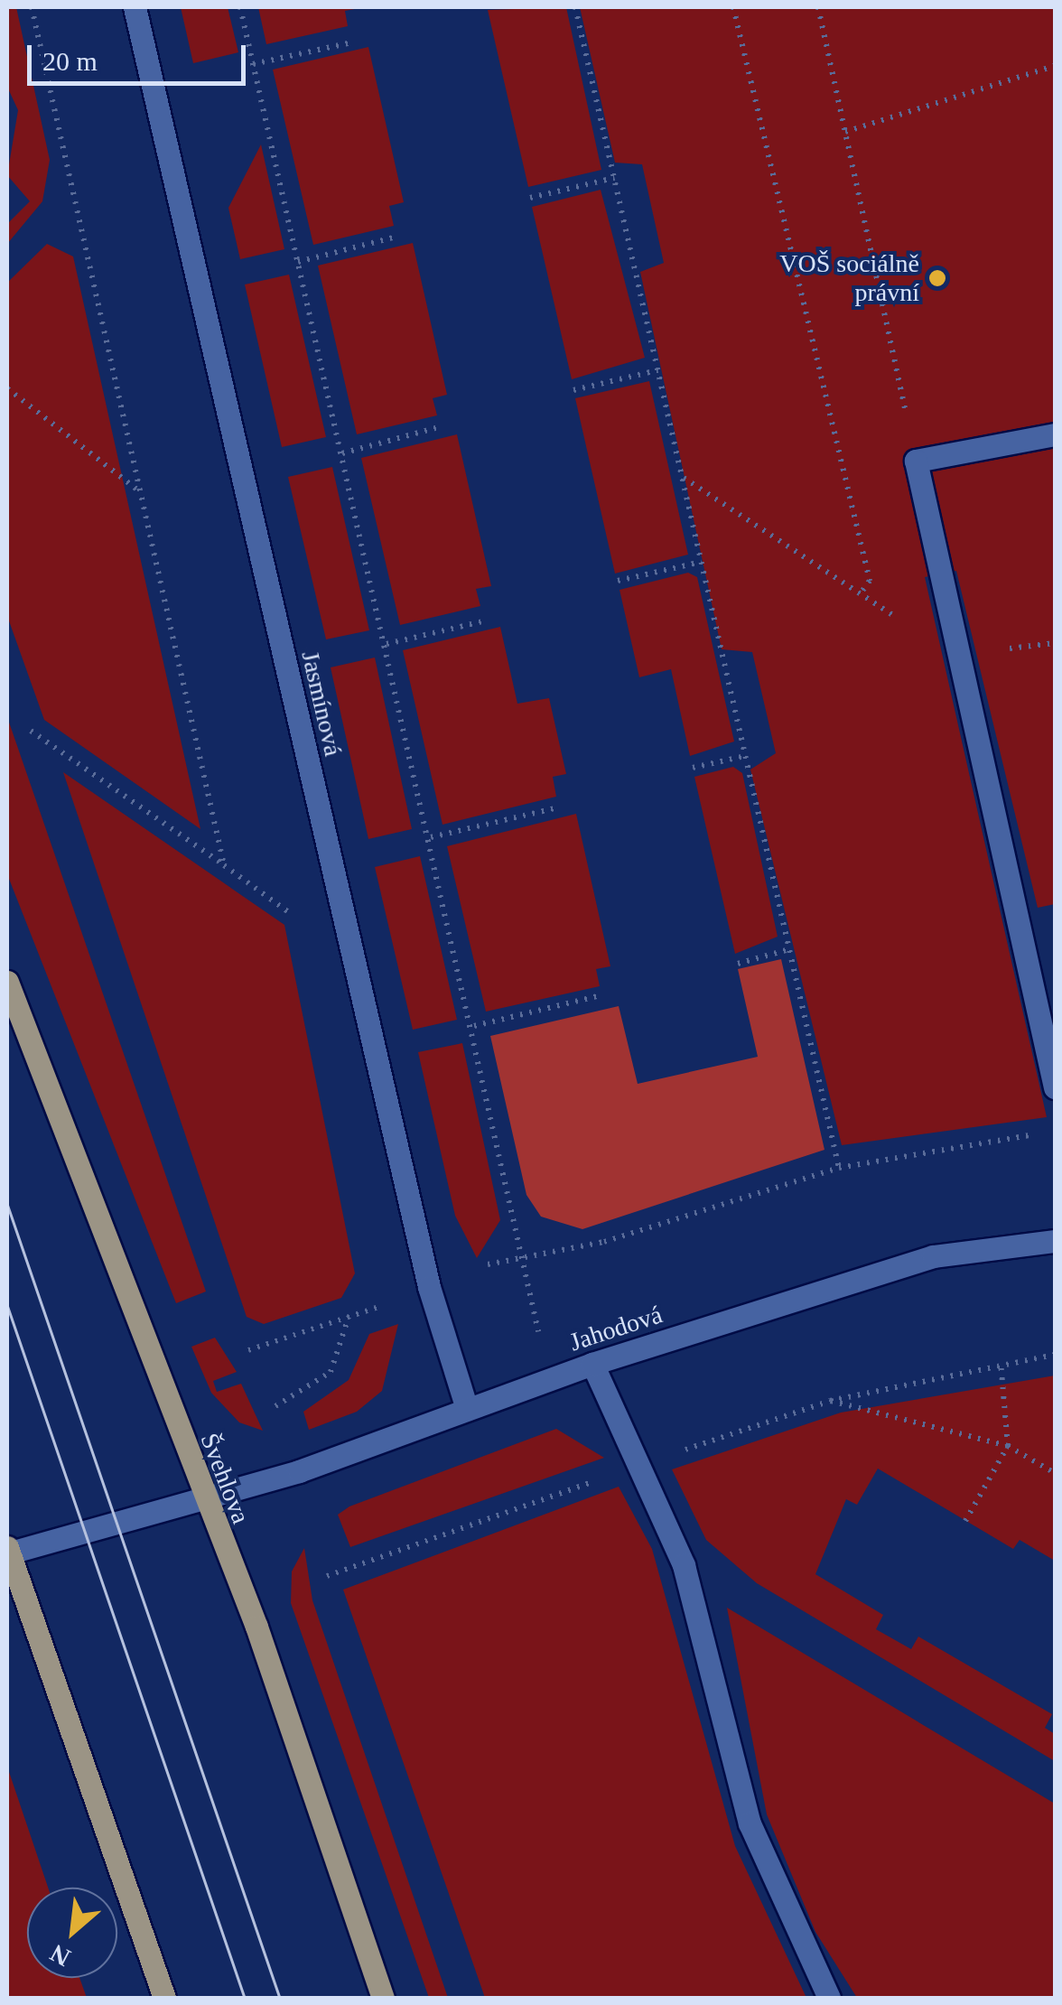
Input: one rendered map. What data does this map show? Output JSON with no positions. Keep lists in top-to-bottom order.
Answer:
{
  "streets": {
    "main road": ["Švehlova"],
    "street": ["Jasmínová", "Jahodová"]
  },
  "crossings": [
    ["Jasmínová", "Jahodová"],
    ["Jahodová", "Švehlova"]
  ],
  "places": ["VOŠ sociálně právní"],
  "scale_bar": "20 m",
  "north": "bottom left"
}
